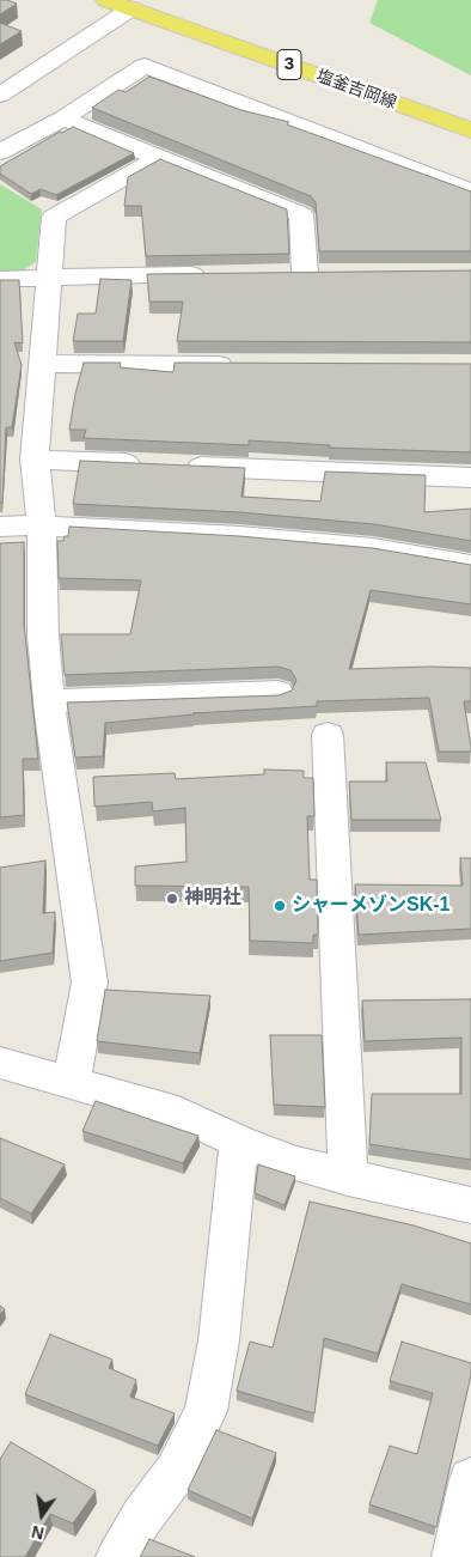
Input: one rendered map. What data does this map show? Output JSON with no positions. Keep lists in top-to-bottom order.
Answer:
{
  "streets": {
    "main road": ["3", "塩釜吉岡線"]
  },
  "places": ["神明社", "シャーメゾンSK-1"],
  "north": "bottom"
}
